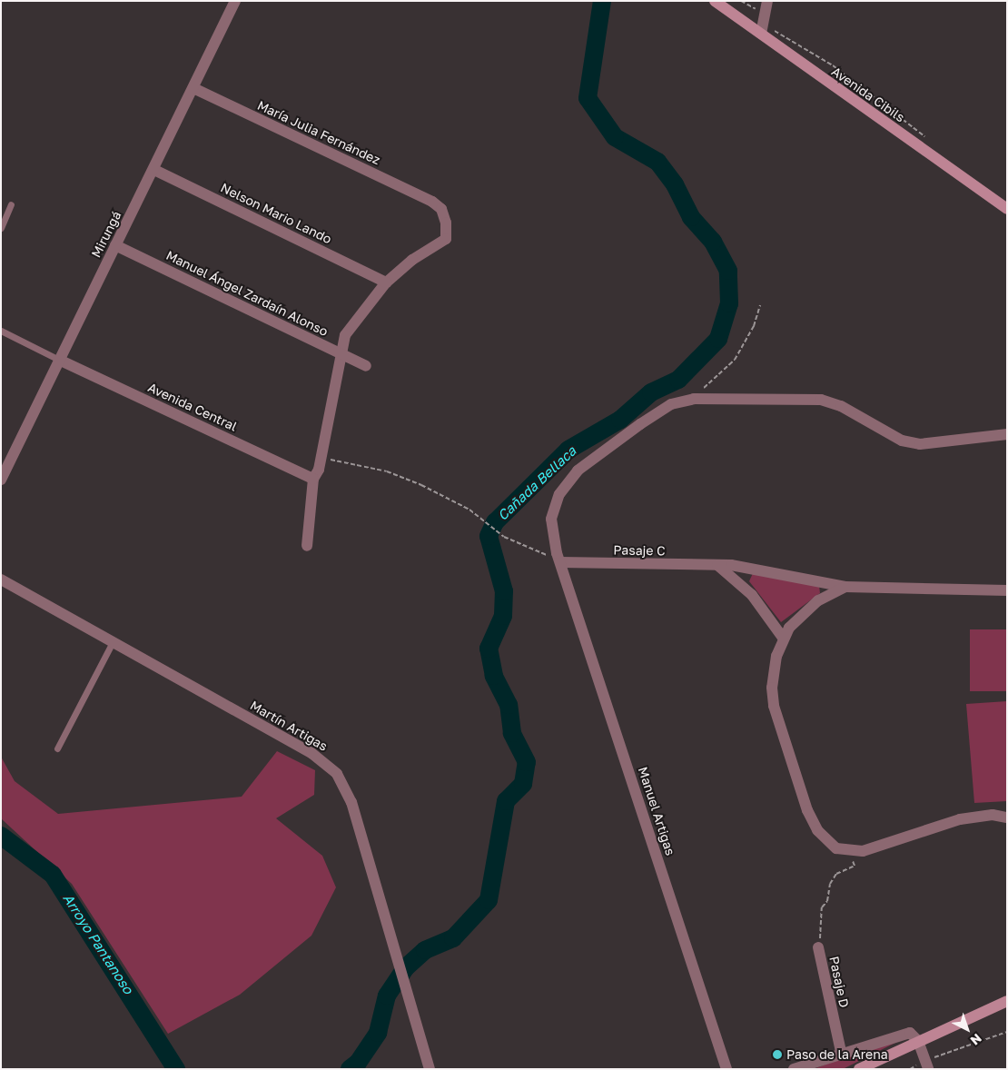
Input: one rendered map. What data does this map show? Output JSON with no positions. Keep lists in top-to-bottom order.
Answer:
{
  "streets": {
    "street": [
      "Avenida Cibils",
      "María Julia Fernández",
      "Nelson Mario Lando",
      "Mirungá",
      "Manuel Ángel Zardaín Alonso",
      "Avenida Central",
      "Pasaje C",
      "Martín Artigas",
      "Manuel Artigas",
      "Pasaje D"
    ]
  },
  "crossings": [
    ["María Julia Fernández", "Nelson Mario Lando"],
    ["María Julia Fernández", "Mirungá"],
    ["Nelson Mario Lando", "Mirungá"],
    ["Mirungá", "Manuel Ángel Zardaín Alonso"],
    ["Mirungá", "Avenida Central"],
    ["Pasaje C", "Manuel Artigas"]
  ],
  "water": ["Cañada Bellaca", "Arroyo Pantanoso"],
  "places": ["Paso de la Arena"],
  "north": "bottom right"
}
